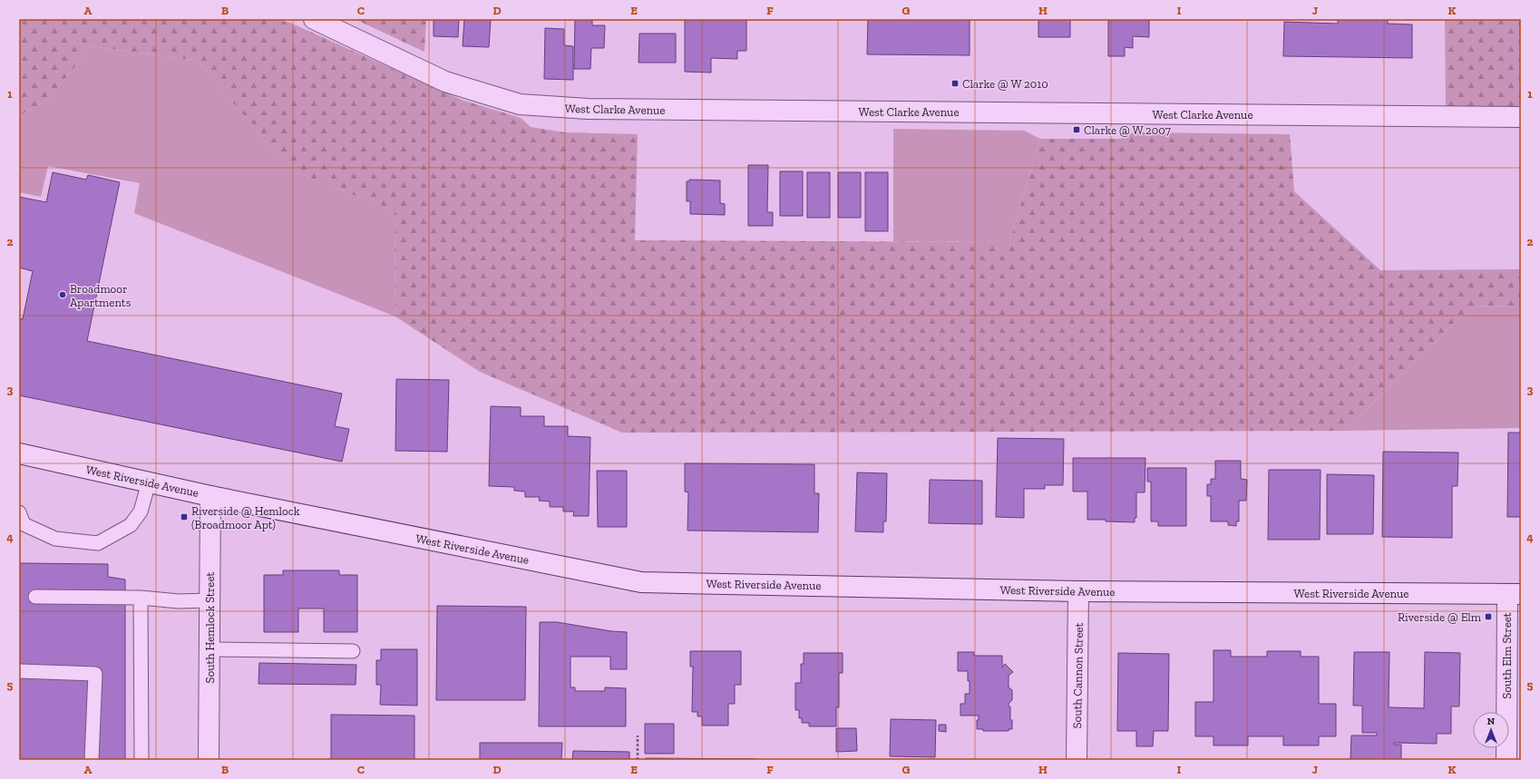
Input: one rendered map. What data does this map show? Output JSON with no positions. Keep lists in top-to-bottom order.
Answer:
{
  "streets": {
    "street": [
      "West Clarke Avenue",
      "West Riverside Avenue",
      "South Hemlock Street",
      "South Elm Street",
      "South Cannon Street"
    ]
  },
  "crossings": [
    ["West Riverside Avenue", "South Hemlock Street"],
    ["West Riverside Avenue", "South Elm Street"],
    ["West Riverside Avenue", "South Cannon Street"]
  ],
  "places": {
    "transit": [
      "Clarke @ W 2010",
      "Clarke @ W 2007",
      "Riverside @ Hemlock (Broadmoor Apt)",
      "Riverside @ Elm"
    ],
    "other": ["Broadmoor Apartments"]
  },
  "north": "top",
  "grid": {
    "columns": [
      "A",
      "B",
      "C",
      "D",
      "E",
      "F",
      "G",
      "H",
      "I",
      "J",
      "K"
    ],
    "rows": [
      "1",
      "2",
      "3",
      "4",
      "5"
    ]
  }
}
